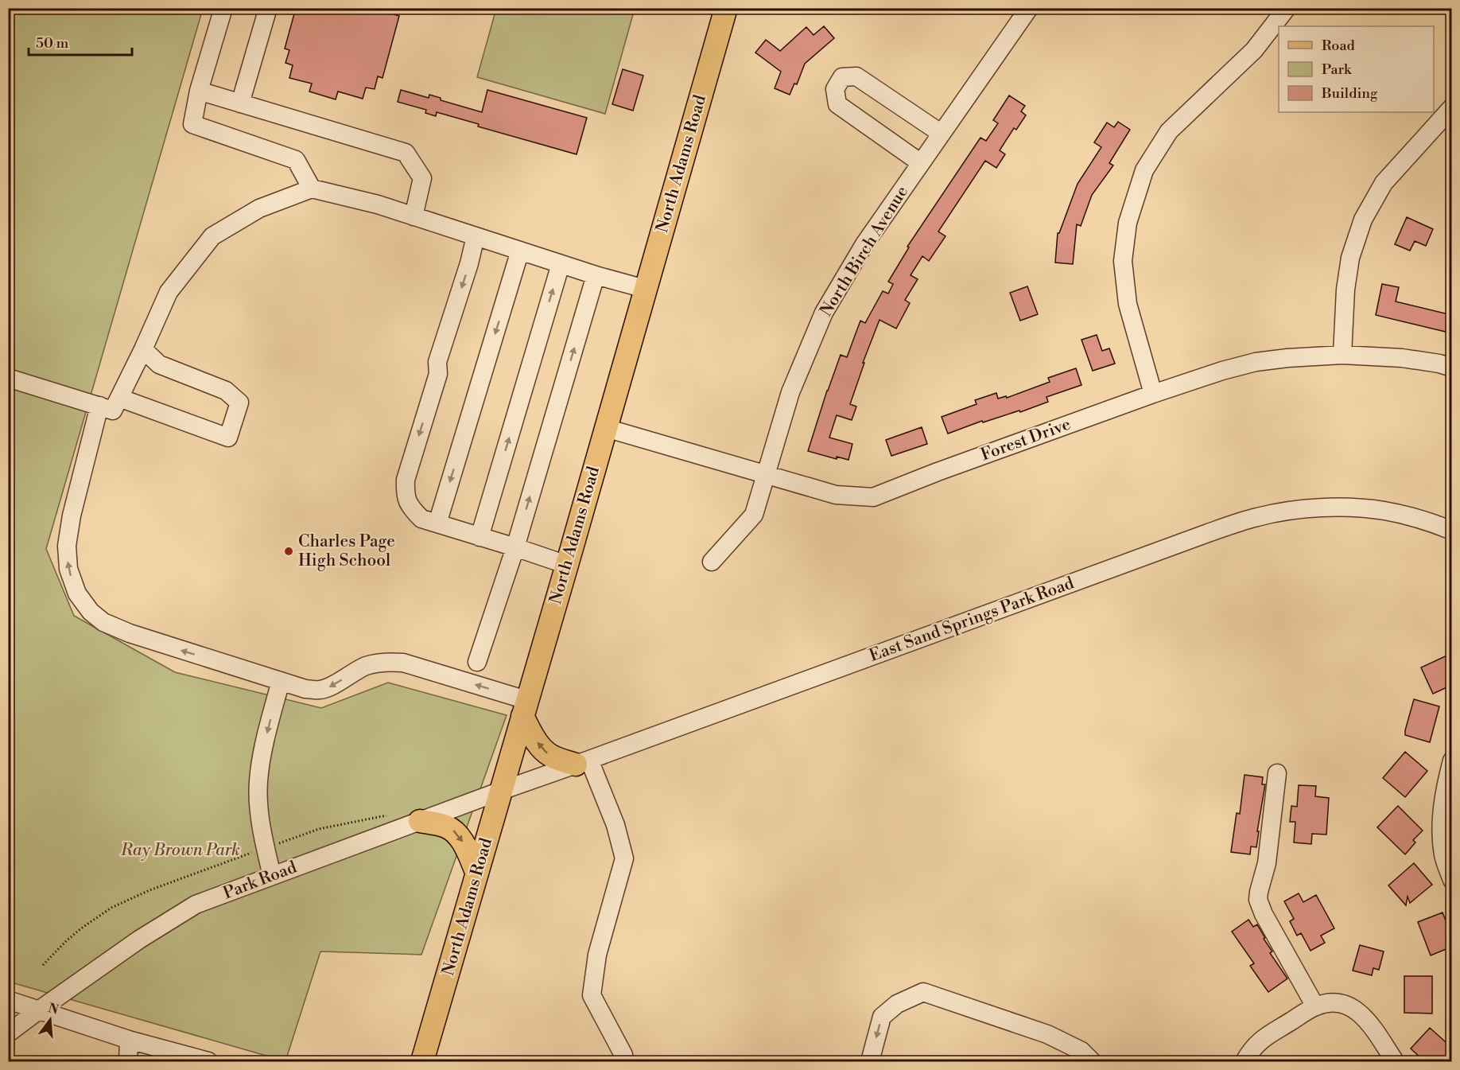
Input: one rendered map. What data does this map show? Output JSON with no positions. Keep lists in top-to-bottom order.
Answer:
{
  "streets": {
    "main road": ["North Adams Road"],
    "street": [
      "North Birch Avenue",
      "Forest Drive",
      "East Sand Springs Park Road",
      "Park Road"
    ]
  },
  "crossings": [
    ["North Adams Road", "Forest Drive"],
    ["North Adams Road", "East Sand Springs Park Road"],
    ["North Adams Road", "Park Road"],
    ["North Birch Avenue", "Forest Drive"],
    ["East Sand Springs Park Road", "Park Road"]
  ],
  "parks": ["Ray Brown Park"],
  "places": ["Charles Page High School"],
  "legend": ["Road", "Park", "Building"],
  "scale_bar": "50 m",
  "north": "top"
}
